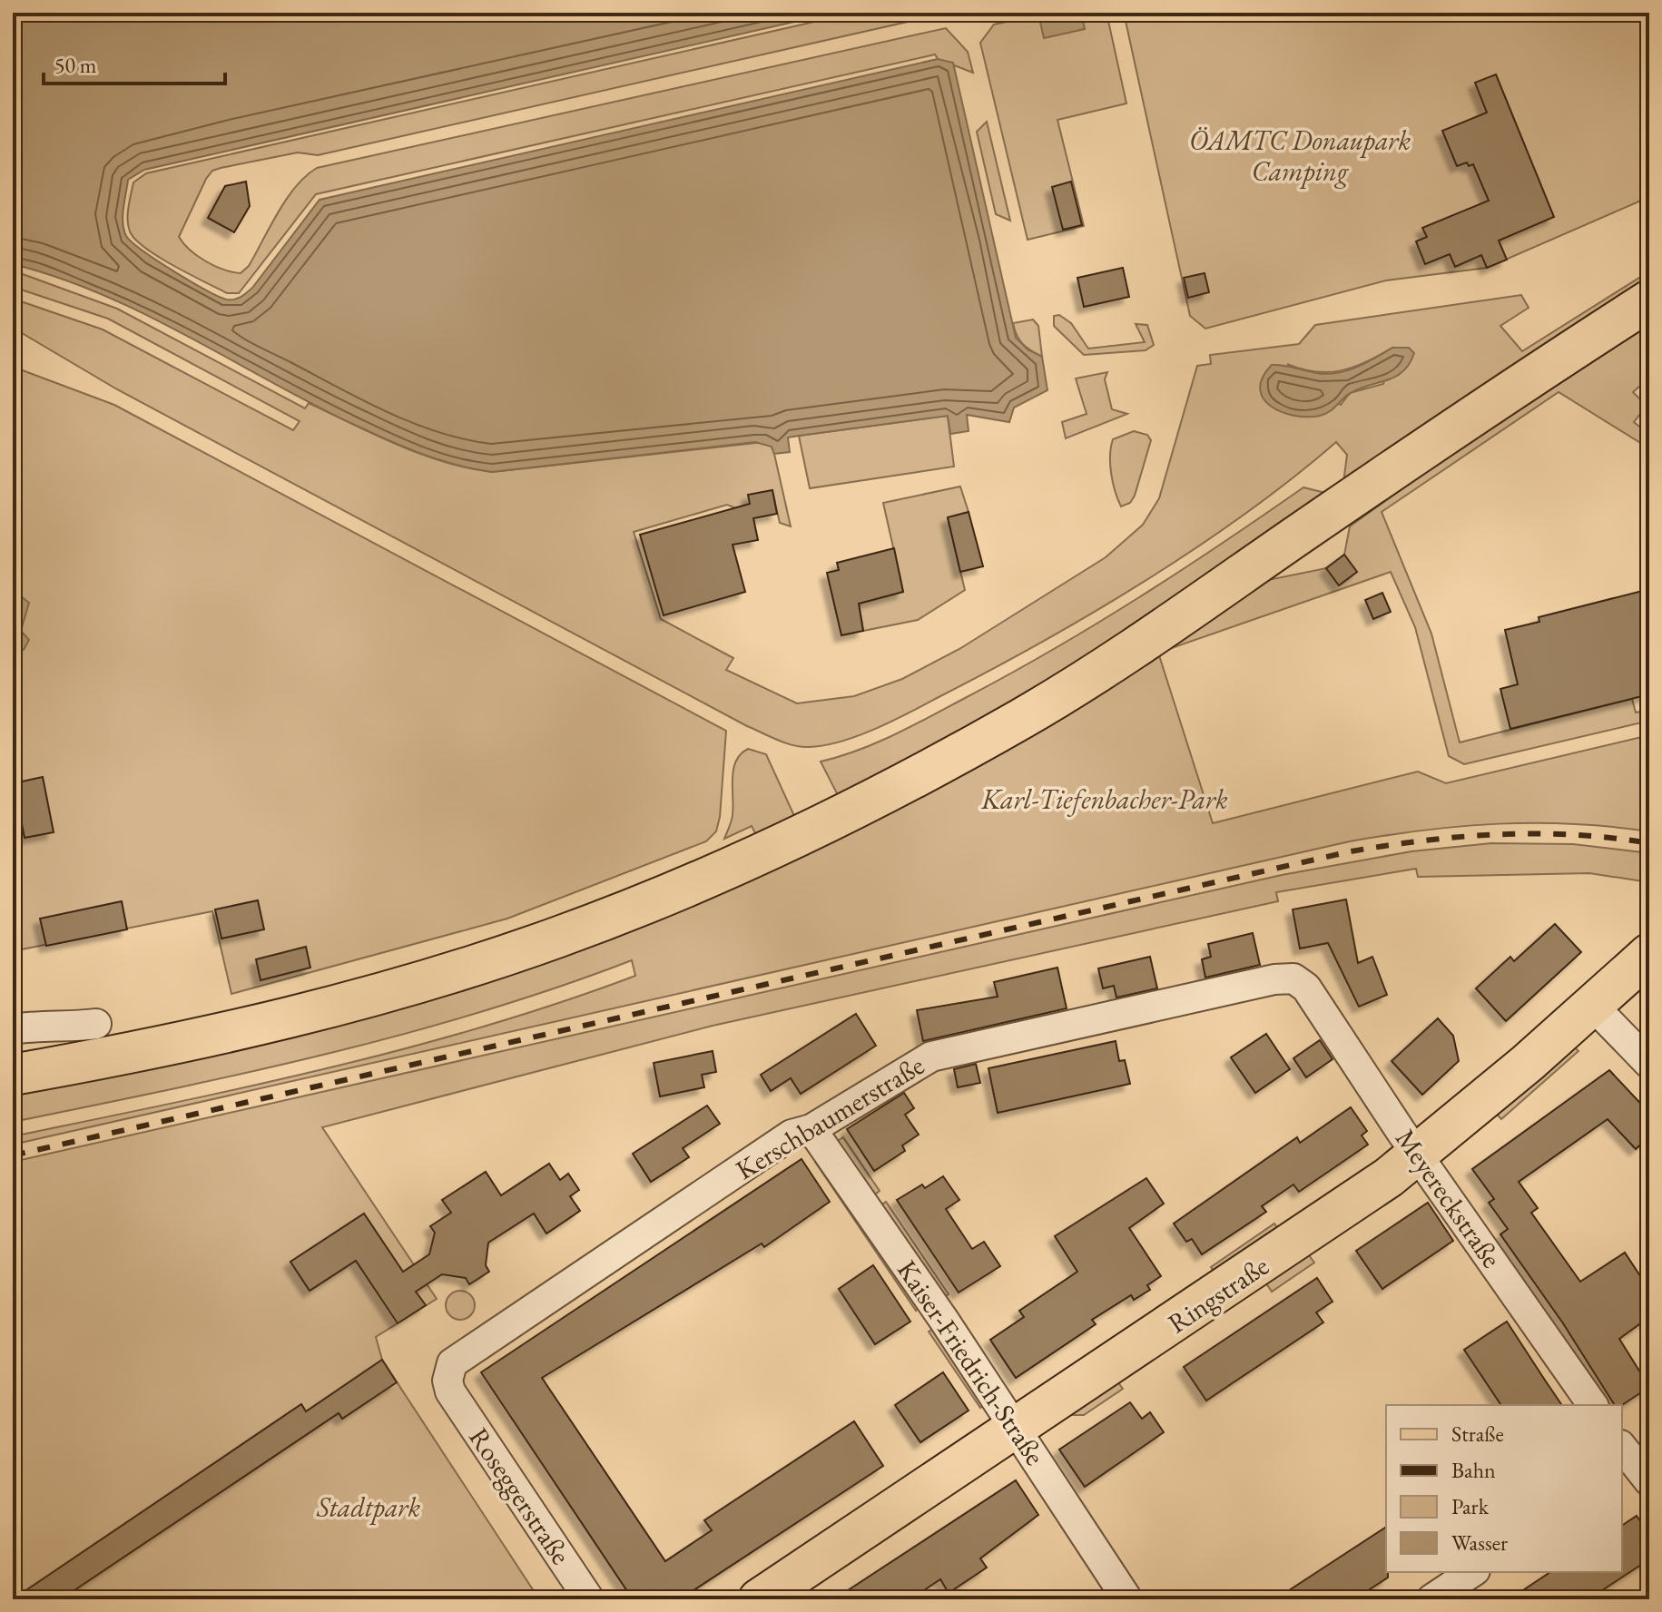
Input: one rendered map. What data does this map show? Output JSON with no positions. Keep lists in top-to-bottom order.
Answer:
{
  "streets": {
    "main road": ["Ringstraße"],
    "street": [
      "Kerschbaumerstraße",
      "Meyereckstraße",
      "Kaiser-Friedrich-Straße",
      "Roseggerstraße"
    ]
  },
  "crossings": [
    ["Kerschbaumerstraße", "Meyereckstraße"],
    ["Kerschbaumerstraße", "Kaiser-Friedrich-Straße"],
    ["Kerschbaumerstraße", "Roseggerstraße"],
    ["Meyereckstraße", "Ringstraße"],
    ["Ringstraße", "Kaiser-Friedrich-Straße"]
  ],
  "parks": ["ÖAMTC Donaupark Camping", "Karl-Tiefenbacher-Park", "Stadtpark"],
  "legend": [
    "Straße",
    "Bahn",
    "Park",
    "Wasser"
  ],
  "scale_bar": "50 m"
}
